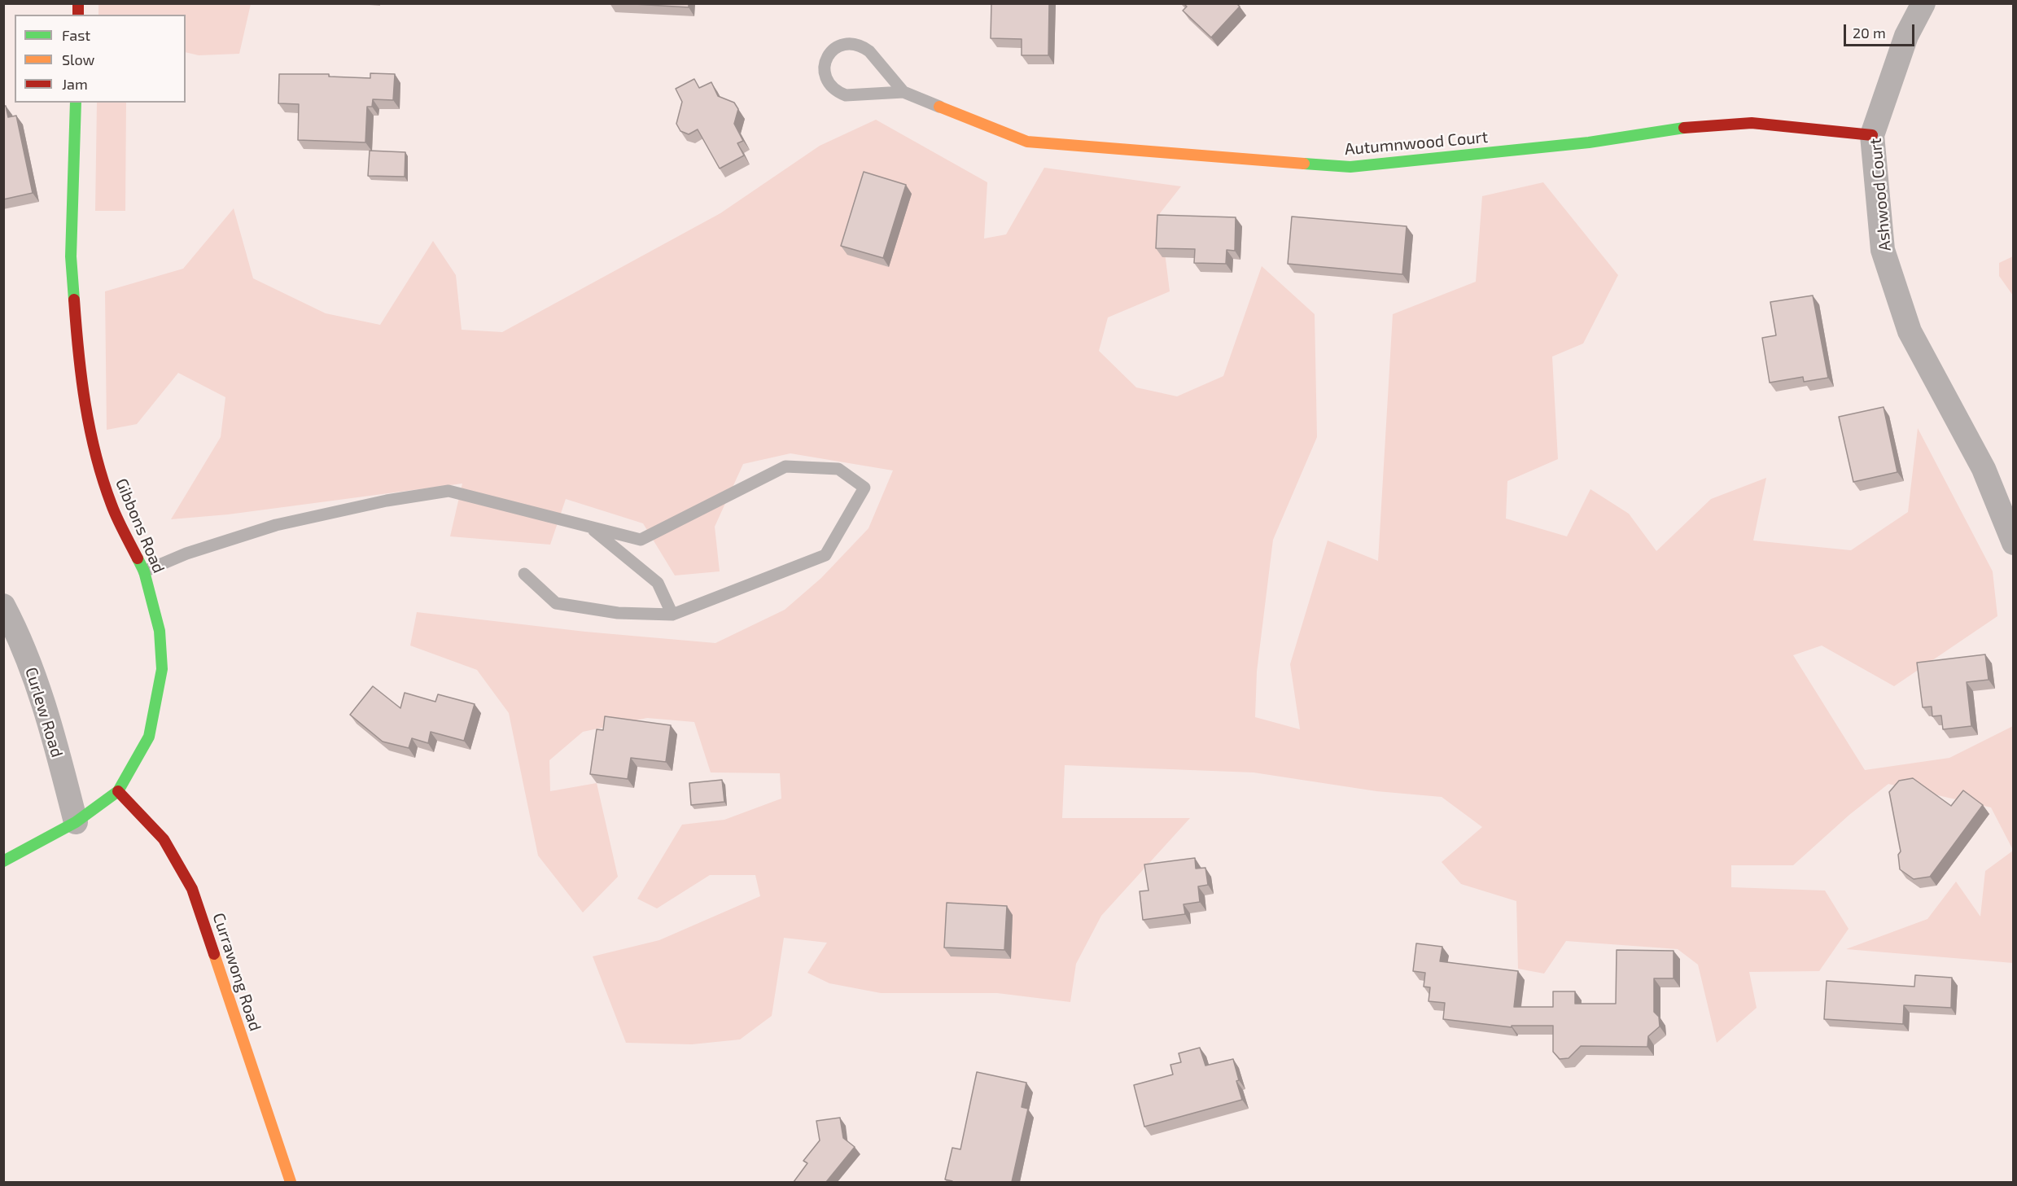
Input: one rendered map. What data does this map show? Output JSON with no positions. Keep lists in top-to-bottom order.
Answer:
{
  "streets": {
    "street": [
      "Autumnwood Court",
      "Ashwood Court",
      "Gibbons Road",
      "Curlew Road",
      "Currawong Road"
    ]
  },
  "crossings": [
    ["Autumnwood Court", "Ashwood Court"],
    ["Gibbons Road", "Curlew Road"],
    ["Gibbons Road", "Currawong Road"]
  ],
  "legend": ["Fast", "Slow", "Jam"],
  "scale_bar": "20 m"
}
